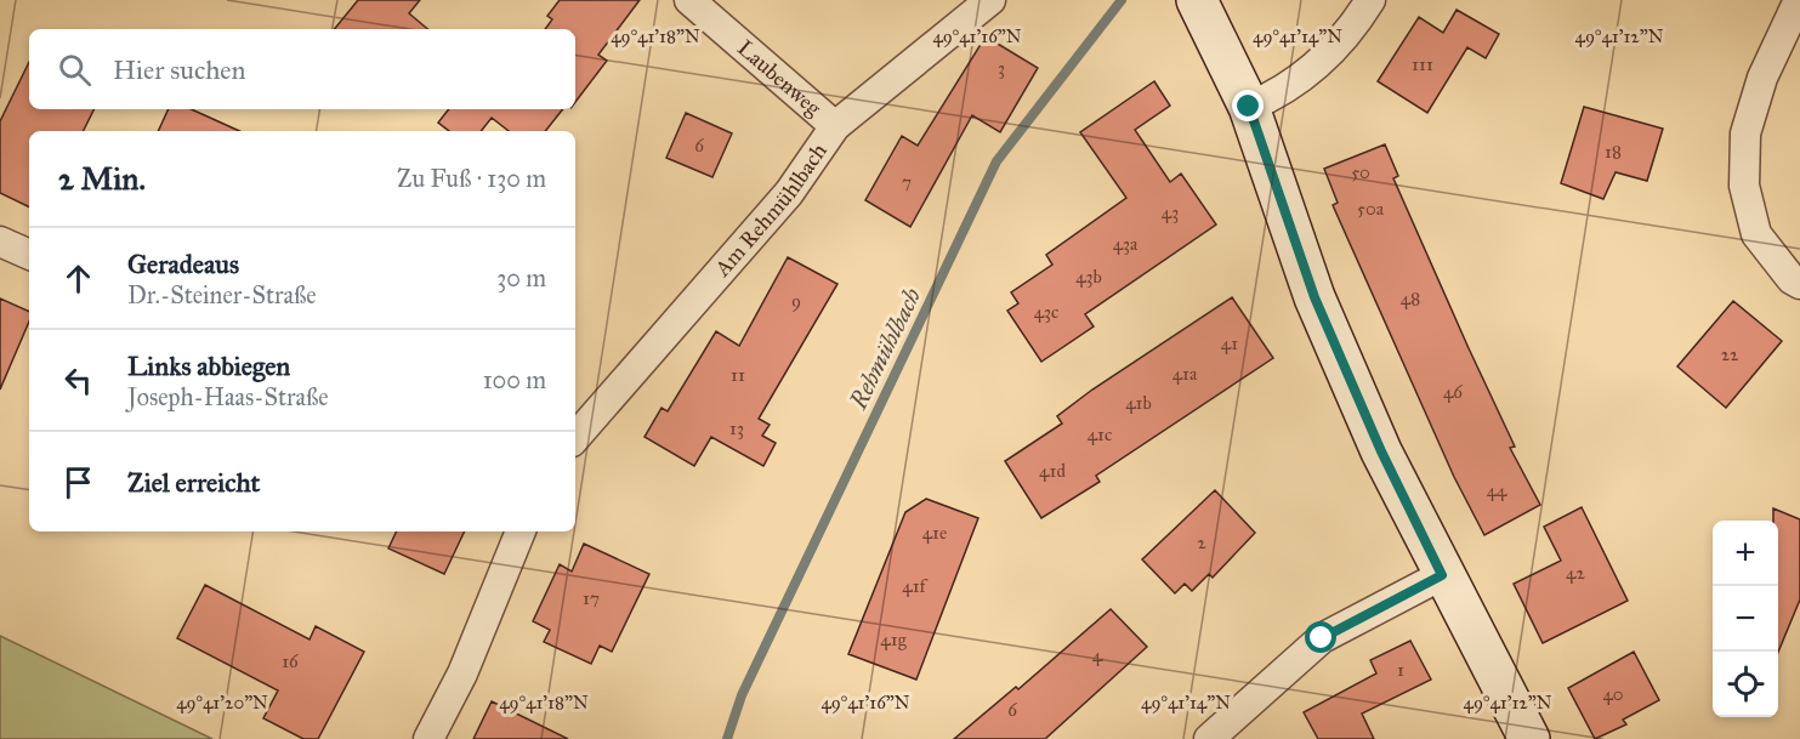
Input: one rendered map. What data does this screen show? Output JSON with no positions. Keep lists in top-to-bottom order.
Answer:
{
  "streets": {
    "street": ["Laubenweg", "Am Rehmühlbach"]
  },
  "crossings": [
    ["Laubenweg", "Am Rehmühlbach"]
  ],
  "water": ["Rehmühlbach"],
  "house_numbers": [
    "111",
    "3",
    "6",
    "18",
    "50",
    "7",
    "50a",
    "43",
    "43a",
    "43b",
    "48",
    "9",
    "43c",
    "41",
    "22",
    "41a",
    "11",
    "46",
    "41b",
    "13",
    "41c",
    "41d",
    "44",
    "41e",
    "2",
    "42",
    "41f",
    "17",
    "41g",
    "4",
    "16",
    "1",
    "40",
    "6"
  ],
  "page": {
    "search": "Hier suchen",
    "heading": ["2 Min.", "Zu Fuß · 130 m"],
    "list": [
      ["Geradeaus", "Dr.-Steiner-Straße", "30 m"],
      ["Links abbiegen", "Joseph-Haas-Straße", "100 m"],
      "Ziel erreicht"
    ],
    "map_buttons": ["+", "−"]
  },
  "coordinates": [
    "49°41'18\"N",
    "49°41'16\"N",
    "49°41'14\"N",
    "49°41'12\"N",
    "49°41'20\"N"
  ]
}
